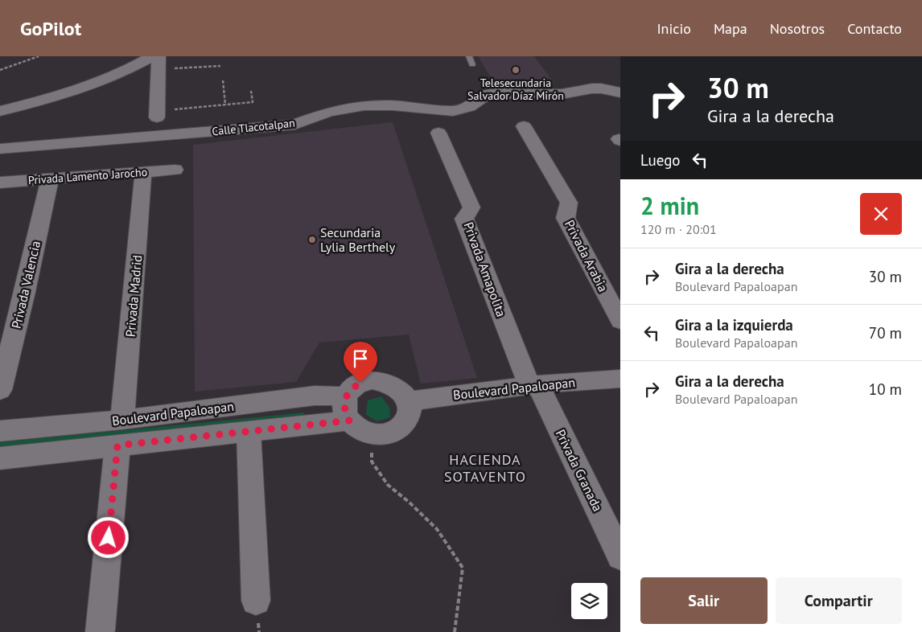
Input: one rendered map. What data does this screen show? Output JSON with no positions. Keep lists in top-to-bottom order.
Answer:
{
  "streets": {
    "street": [
      "Calle Tlacotalpan",
      "Privada Lamento Jarocho",
      "Privada Arabia",
      "Privada Amapolita",
      "Privada Valencia",
      "Privada Madrid",
      "Boulevard Papaloapan",
      "Privada Granada"
    ]
  },
  "crossings": [
    ["Privada Lamento Jarocho", "Privada Valencia"],
    ["Privada Lamento Jarocho", "Privada Madrid"],
    ["Privada Amapolita", "Boulevard Papaloapan"],
    ["Privada Amapolita", "Privada Granada"],
    ["Privada Madrid", "Boulevard Papaloapan"],
    ["Boulevard Papaloapan", "Privada Granada"]
  ],
  "districts": ["HACIENDA SOTAVENTO"],
  "places": ["Telesecundaria Salvador Díaz Mirón", "Secundaria Lylia Berthely"],
  "page": {
    "header": "GoPilot",
    "nav": [
      "Inicio",
      "Mapa",
      "Nosotros",
      "Contacto"
    ],
    "turn": ["30 m", "Gira a la derecha"],
    "then": "Luego",
    "heading": ["2 min", "120 m · 20:01"],
    "list": [
      {
        "name": "Gira a la derecha",
        "note": "Boulevard Papaloapan",
        "value": "30 m"
      },
      {
        "name": "Gira a la izquierda",
        "note": "Boulevard Papaloapan",
        "value": "70 m"
      },
      {
        "name": "Gira a la derecha",
        "note": "Boulevard Papaloapan",
        "value": "10 m"
      }
    ],
    "buttons": ["Salir", "Compartir"]
  }
}
